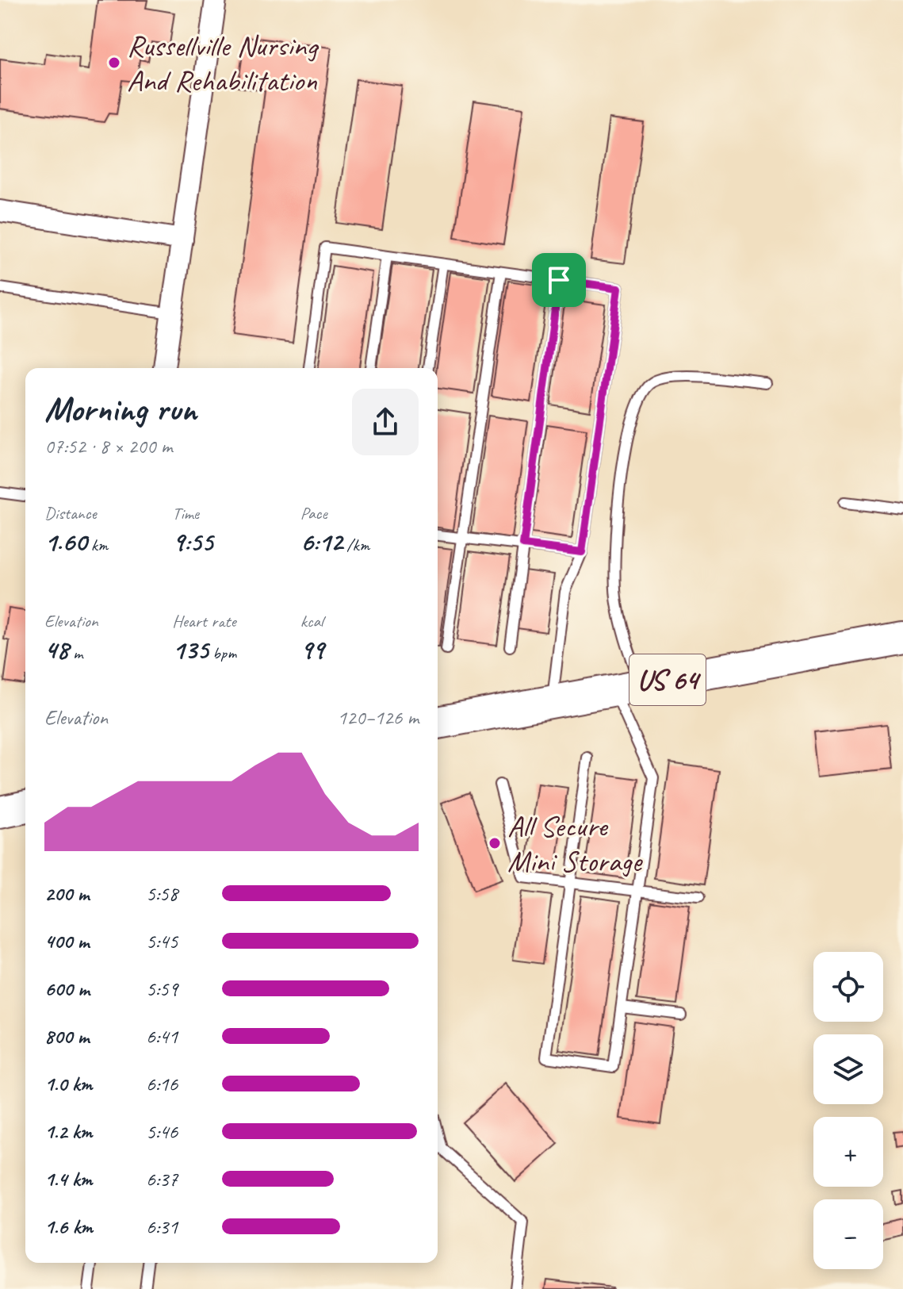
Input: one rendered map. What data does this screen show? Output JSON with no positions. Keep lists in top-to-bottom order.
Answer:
{
  "streets": {
    "main road": ["US 64"]
  },
  "places": ["Russellville Nursing And Rehabilitation", "All Secure Mini Storage"],
  "page": {
    "heading": ["Morning run", "07:52 · 8 × 200 m"],
    "stats": [
      ["Distance", "1.60 km"],
      ["Time", "9:55"],
      ["Pace", "6:12 /km"],
      ["Elevation", "48 m"],
      ["Heart rate", "135 bpm"],
      ["kcal", "99"]
    ],
    "chart": ["Elevation", "120–126 m"],
    "list": [
      {
        "name": "200 m",
        "note": "5:58"
      },
      {
        "name": "400 m",
        "note": "5:45"
      },
      {
        "name": "600 m",
        "note": "5:59"
      },
      {
        "name": "800 m",
        "note": "6:41"
      },
      {
        "name": "1.0 km",
        "note": "6:16"
      },
      {
        "name": "1.2 km",
        "note": "5:46"
      },
      {
        "name": "1.4 km",
        "note": "6:37"
      },
      {
        "name": "1.6 km",
        "note": "6:31"
      }
    ],
    "map_buttons": ["+", "−"]
  }
}
